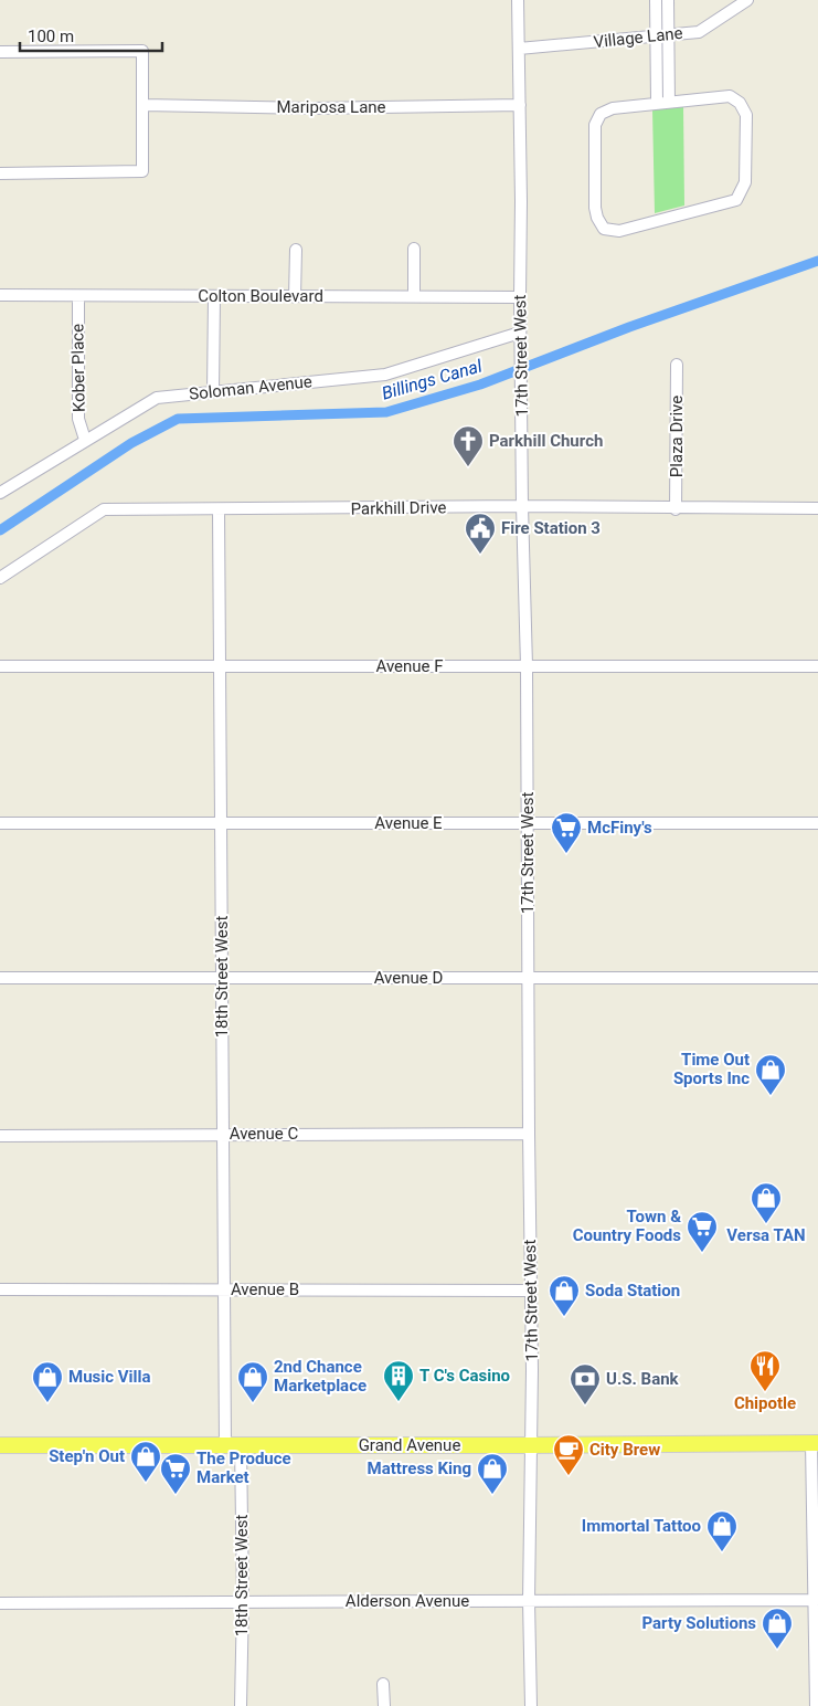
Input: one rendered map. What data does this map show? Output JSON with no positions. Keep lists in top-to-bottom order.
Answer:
{
  "streets": {
    "main road": ["Grand Avenue"],
    "street": [
      "Village Lane",
      "Mariposa Lane",
      "Colton Boulevard",
      "17th Street West",
      "Kober Place",
      "Soloman Avenue",
      "Plaza Drive",
      "Parkhill Drive",
      "Avenue F",
      "Avenue E",
      "18th Street West",
      "Avenue D",
      "Avenue C",
      "Avenue B",
      "Alderson Avenue"
    ]
  },
  "crossings": [
    ["Village Lane", "17th Street West"],
    ["Mariposa Lane", "17th Street West"],
    ["Colton Boulevard", "17th Street West"],
    ["Colton Boulevard", "Kober Place"],
    ["17th Street West", "Soloman Avenue"],
    ["17th Street West", "Parkhill Drive"],
    ["17th Street West", "Avenue F"],
    ["17th Street West", "Avenue E"],
    ["17th Street West", "Avenue D"],
    ["17th Street West", "Avenue C"],
    ["17th Street West", "Avenue B"],
    ["17th Street West", "Grand Avenue"],
    ["17th Street West", "Alderson Avenue"],
    ["Kober Place", "Soloman Avenue"],
    ["Plaza Drive", "Parkhill Drive"],
    ["Parkhill Drive", "18th Street West"],
    ["Avenue F", "18th Street West"],
    ["Avenue E", "18th Street West"],
    ["18th Street West", "Avenue D"],
    ["18th Street West", "Avenue C"],
    ["18th Street West", "Avenue B"],
    ["18th Street West", "Grand Avenue"],
    ["18th Street West", "Alderson Avenue"]
  ],
  "water": ["Billings Canal"],
  "places": {
    "church": ["Parkhill Church"],
    "public building": ["Fire Station 3"],
    "supermarket": ["McFiny's", "Town & Country Foods", "The Produce Market"],
    "shop": [
      "Time Out Sports Inc",
      "Versa TAN",
      "Soda Station",
      "Music Villa",
      "2nd Chance Marketplace",
      "Step'n Out",
      "Mattress King",
      "Immortal Tattoo",
      "Party Solutions"
    ],
    "restaurant": ["Chipotle"],
    "building": ["T C's Casino"],
    "bank": ["U.S. Bank"],
    "cafe": ["City Brew"]
  },
  "scale_bar": "100 m"
}
